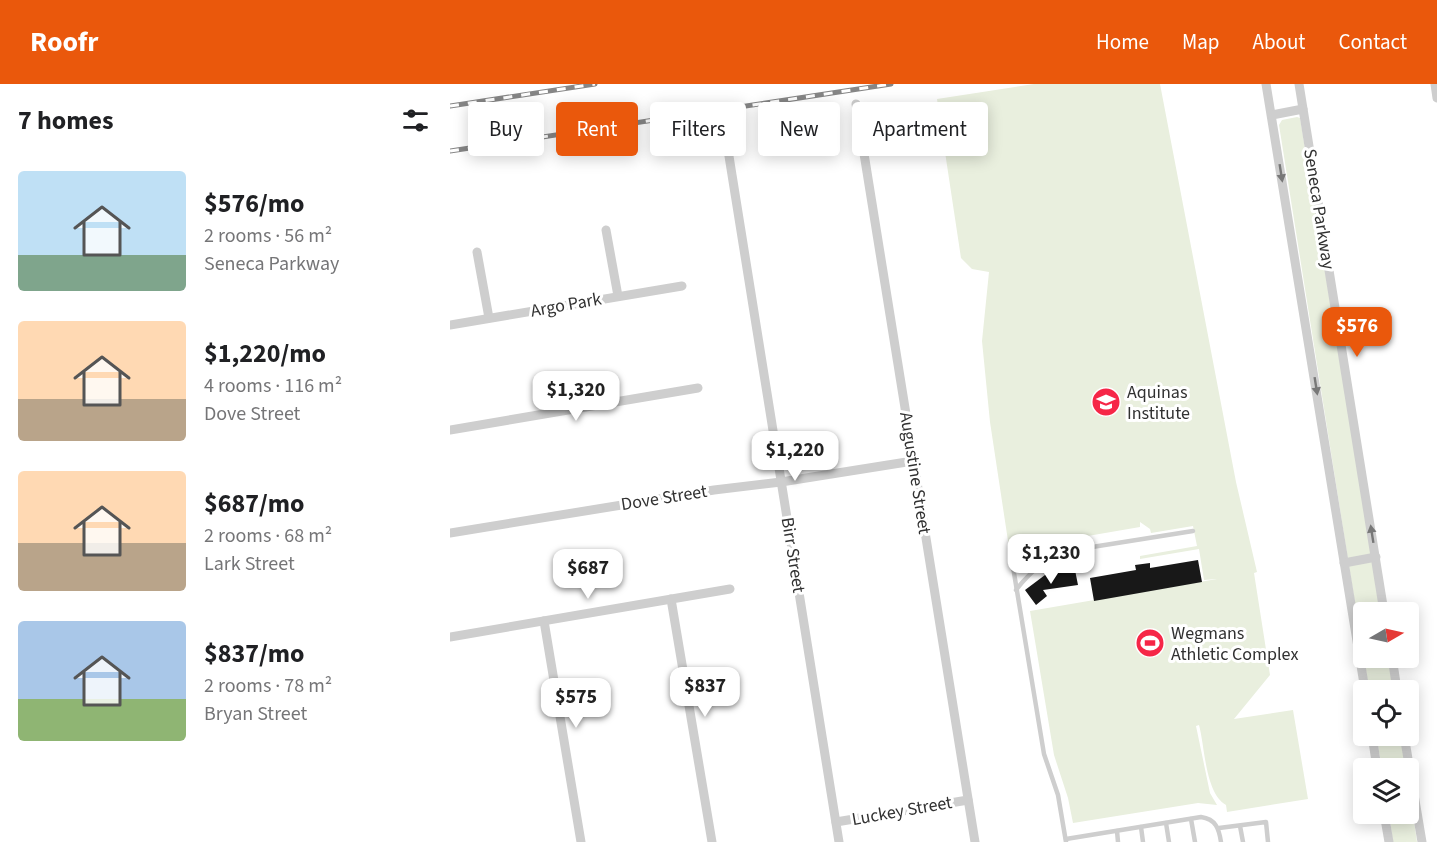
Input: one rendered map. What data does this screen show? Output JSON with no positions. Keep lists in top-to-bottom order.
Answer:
{
  "streets": {
    "street": [
      "Seneca Parkway",
      "Argo Park",
      "Augustine Street",
      "Dove Street",
      "Birr Street",
      "Luckey Street"
    ]
  },
  "crossings": [
    ["Augustine Street", "Dove Street"],
    ["Augustine Street", "Luckey Street"],
    ["Dove Street", "Birr Street"],
    ["Birr Street", "Luckey Street"]
  ],
  "places": {
    "school or university": ["Aquinas Institute"],
    "sports": ["Wegmans Athletic Complex"]
  },
  "north": "right",
  "page": {
    "header": "Roofr",
    "nav": [
      "Home",
      "Map",
      "About",
      "Contact"
    ],
    "heading": "7 homes",
    "chip": [
      "Buy",
      "Rent",
      "Filters",
      "New",
      "Apartment"
    ],
    "list": [
      {
        "name": "$576/mo",
        "note": "2 rooms · 56 m² · Seneca Parkway"
      },
      {
        "name": "$1,220/mo",
        "note": "4 rooms · 116 m² · Dove Street"
      },
      {
        "name": "$687/mo",
        "note": "2 rooms · 68 m² · Lark Street"
      },
      {
        "name": "$837/mo",
        "note": "2 rooms · 78 m² · Bryan Street"
      }
    ],
    "price": [
      "$576",
      "$1,320",
      "$1,220",
      "$1,230",
      "$687",
      "$837",
      "$575"
    ]
  }
}
